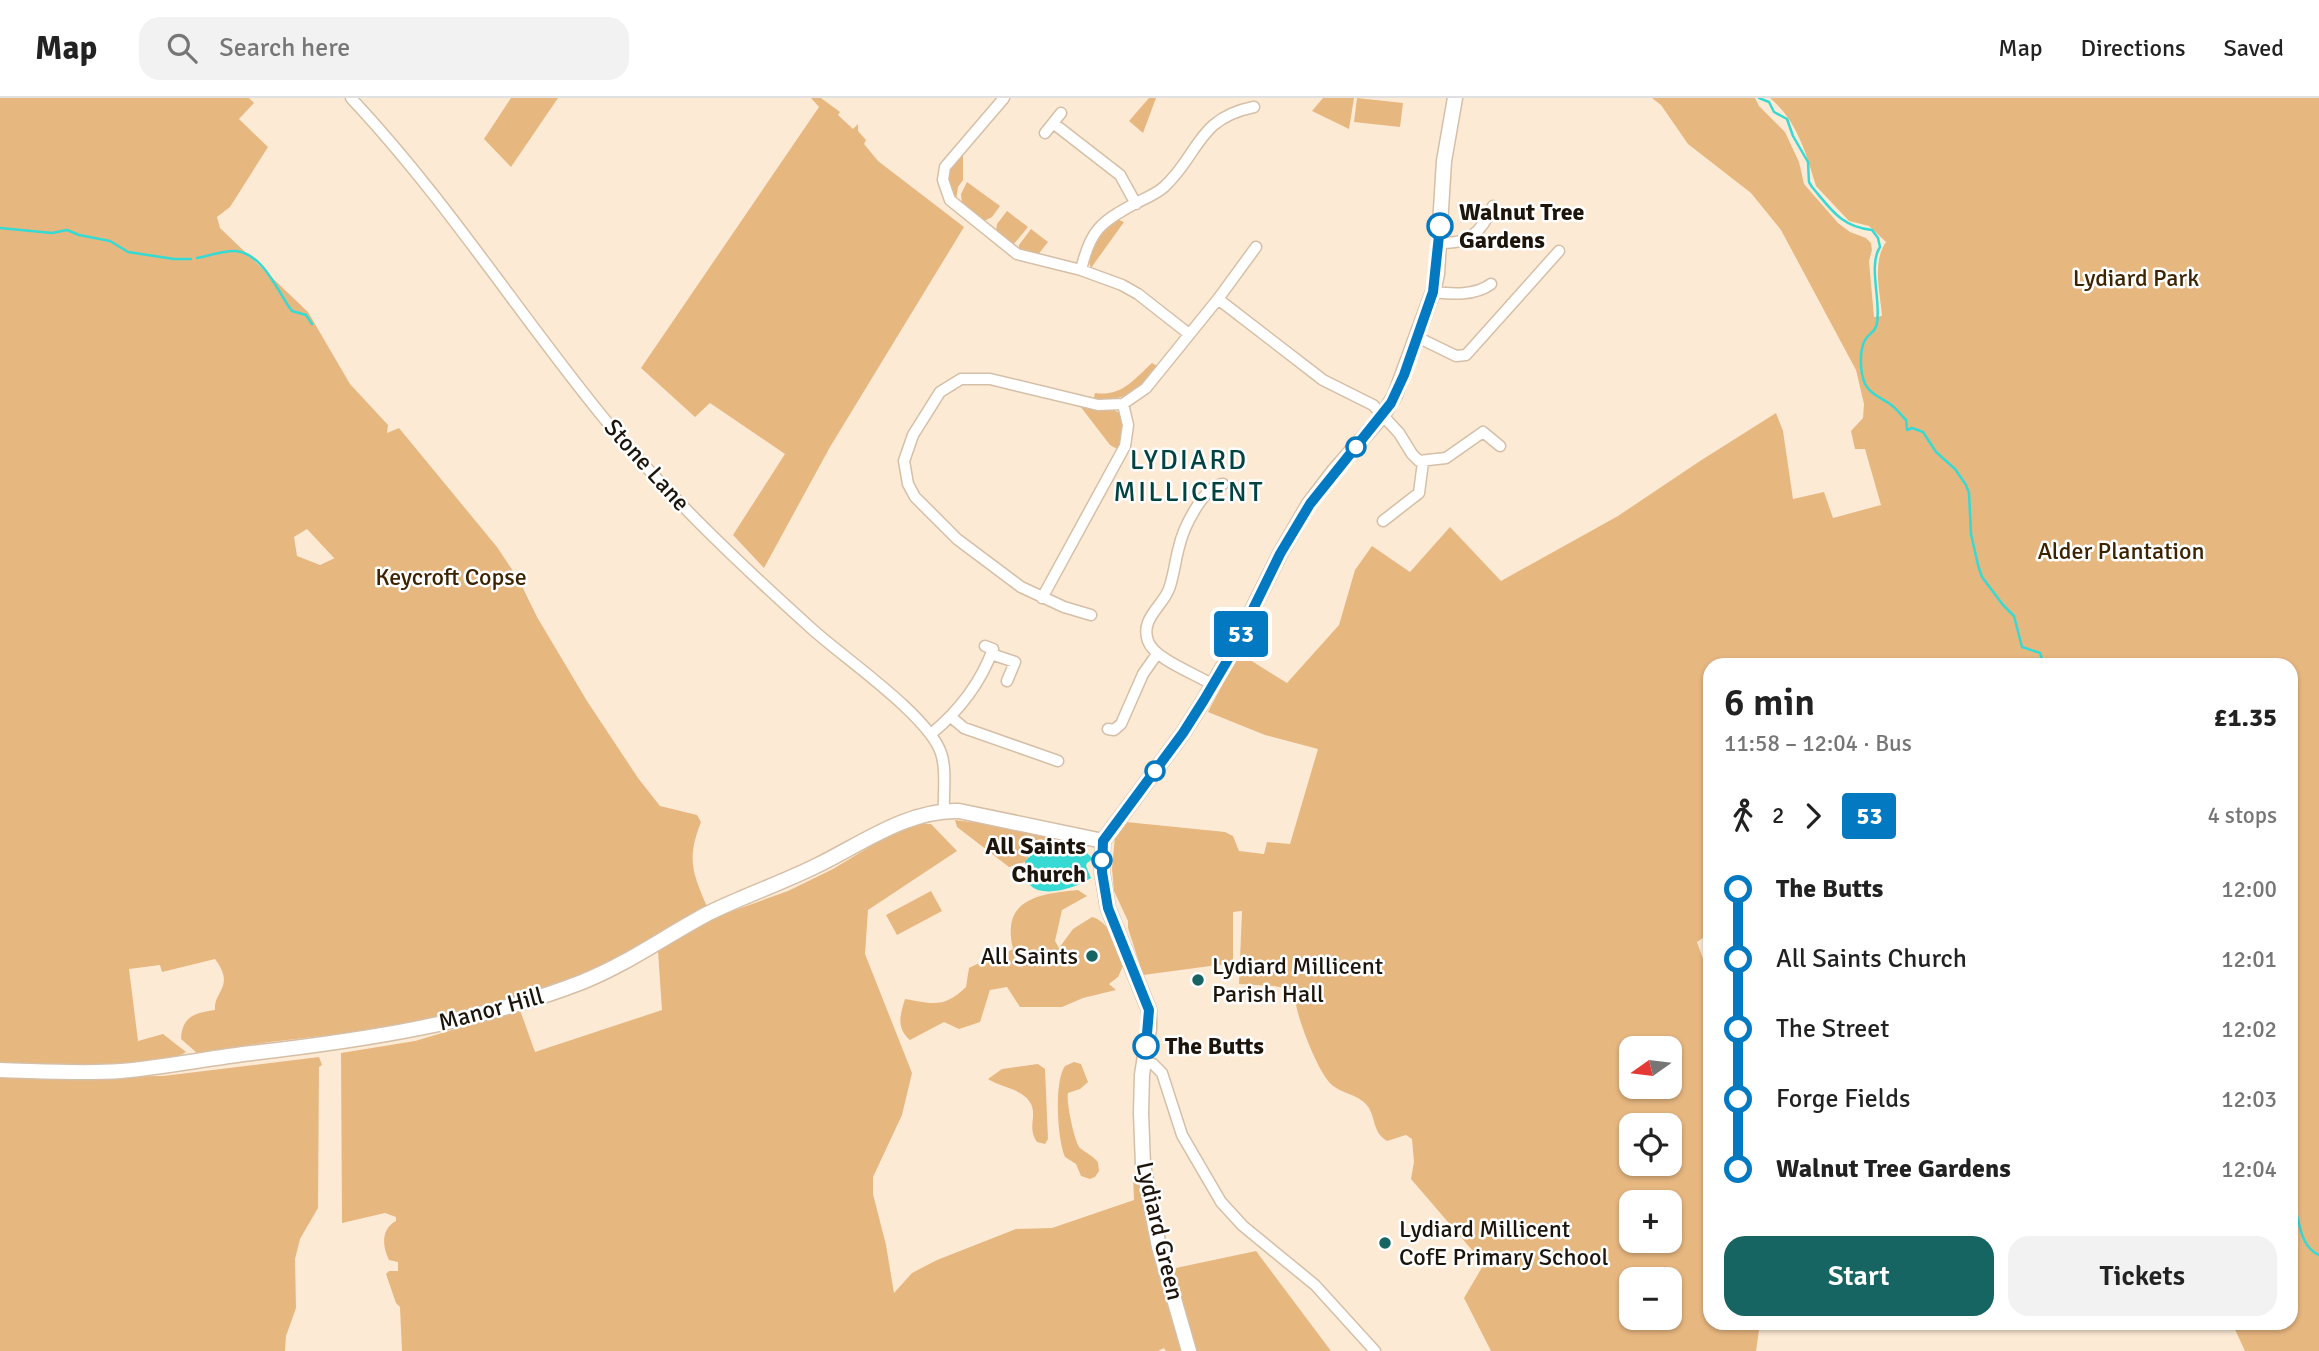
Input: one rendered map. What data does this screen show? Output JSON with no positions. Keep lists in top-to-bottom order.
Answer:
{
  "streets": {
    "street": ["Stone Lane", "Manor Hill", "Lydiard Green"]
  },
  "crossings": [
    ["Stone Lane", "Manor Hill"]
  ],
  "districts": ["LYDIARD MILLICENT"],
  "parks": ["Lydiard Park", "Alder Plantation", "Keycroft Copse"],
  "places": [
    "Walnut Tree Gardens",
    "All Saints Church",
    "All Saints",
    "Lydiard Millicent Parish Hall",
    "The Butts",
    "Lydiard Millicent CofE Primary School"
  ],
  "lines": ["bus line 53"],
  "north": "left",
  "page": {
    "header": "Map",
    "search": "Search here",
    "nav": ["Map", "Directions", "Saved"],
    "on_map": "53",
    "heading": ["6 min", "11:58 – 12:04 · Bus", "£1.35"],
    "legs": ["2", "53", "4 stops"],
    "list": [
      {
        "name": "The Butts",
        "value": "12:00"
      },
      {
        "name": "All Saints Church",
        "value": "12:01"
      },
      {
        "name": "The Street",
        "value": "12:02"
      },
      {
        "name": "Forge Fields",
        "value": "12:03"
      },
      {
        "name": "Walnut Tree Gardens",
        "value": "12:04"
      }
    ],
    "map_buttons": ["+", "−"],
    "buttons": ["Start", "Tickets"]
  }
}
